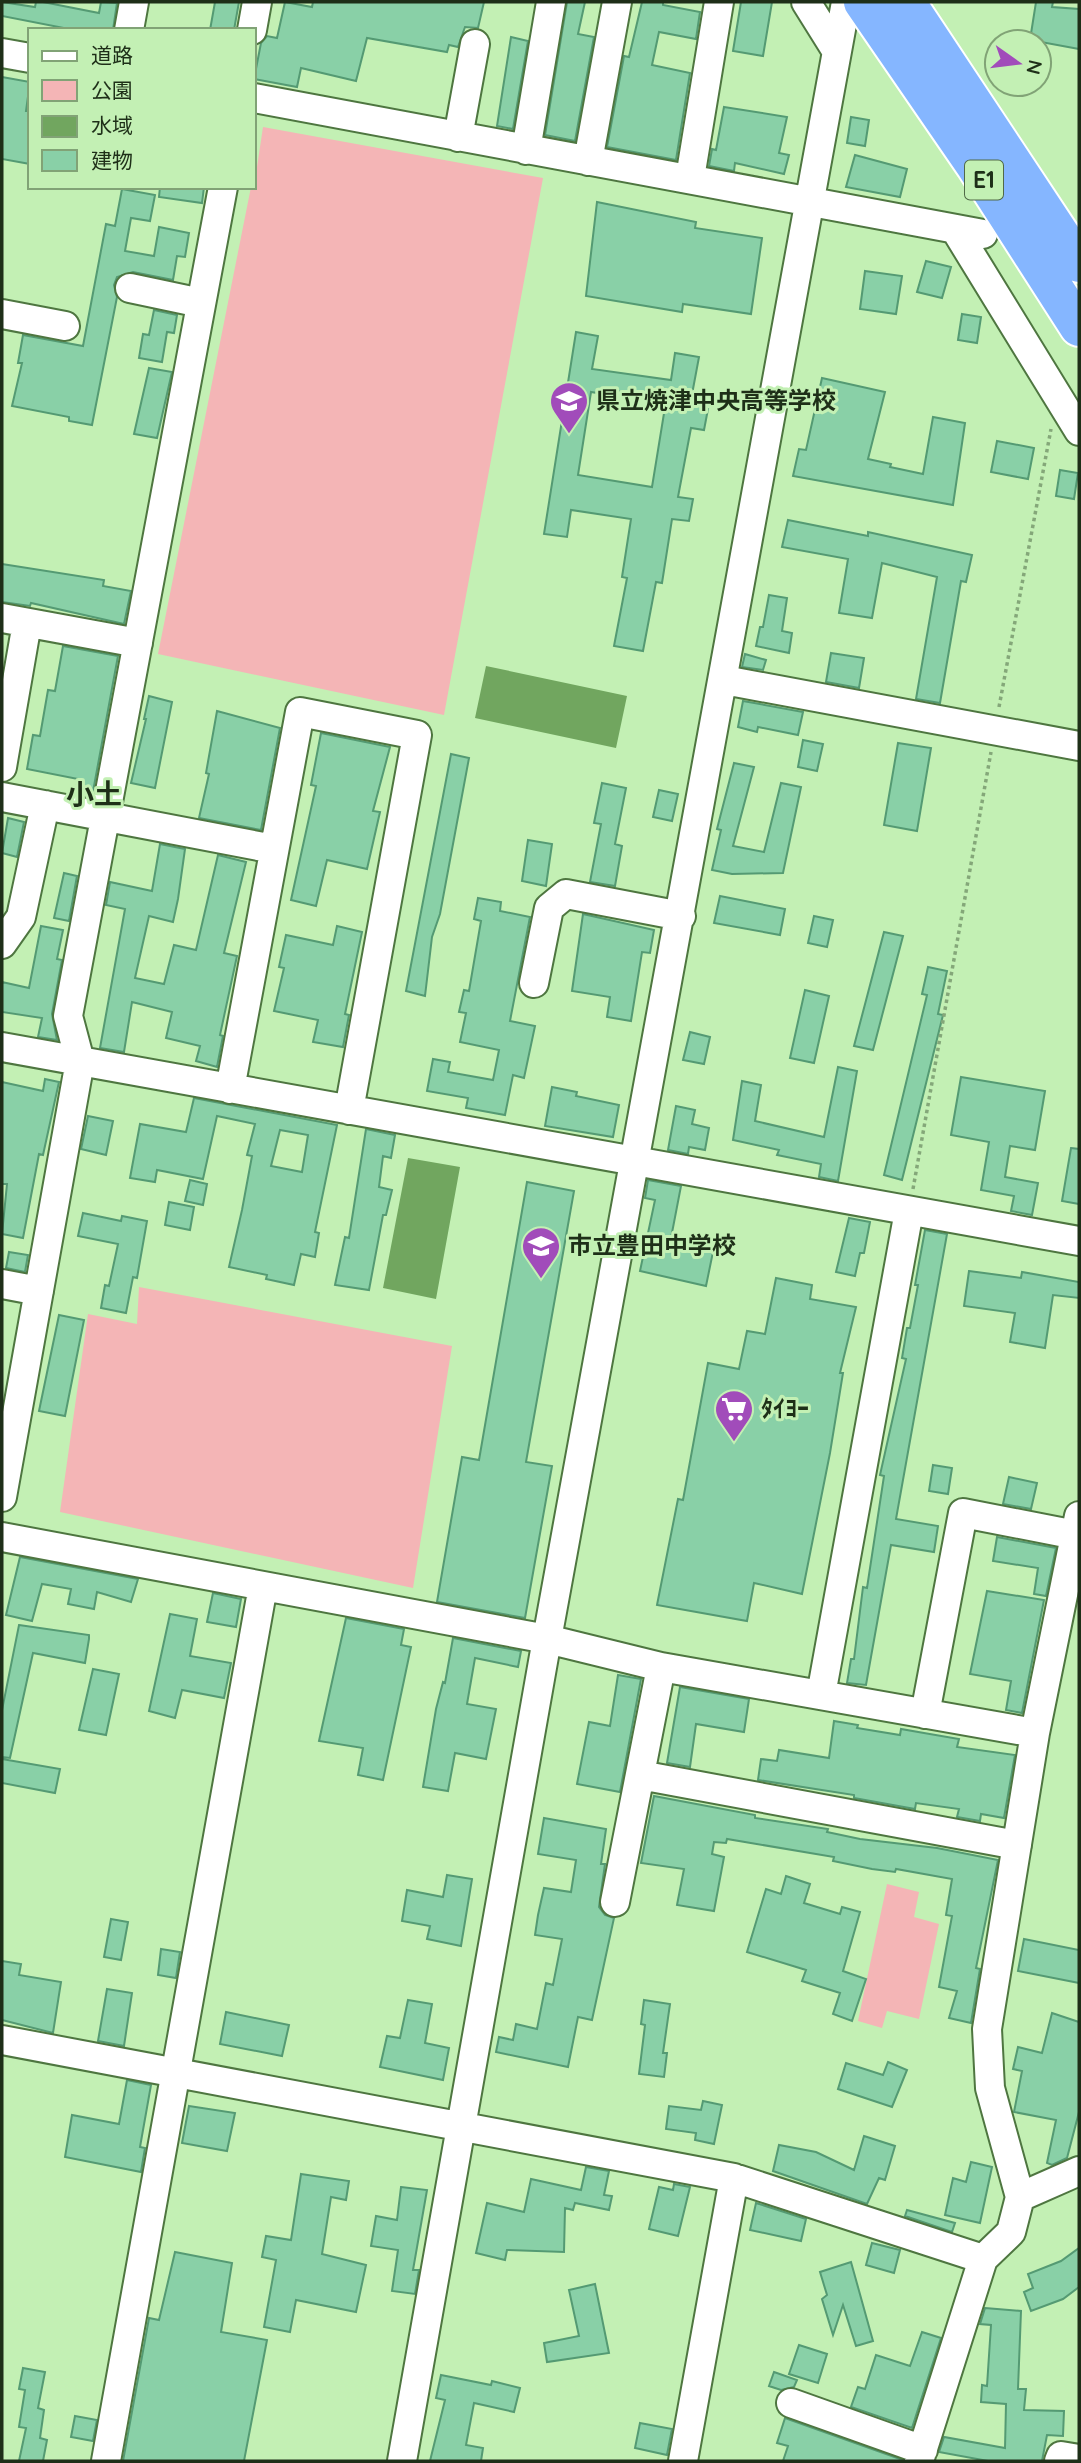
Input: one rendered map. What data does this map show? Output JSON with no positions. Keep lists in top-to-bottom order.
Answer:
{
  "streets": {
    "highway": ["E1"]
  },
  "districts": ["小土"],
  "places": {
    "school or university": ["県立焼津中央高等学校", "市立豊田中学校"],
    "supermarket": ["ﾀｲﾖｰ"]
  },
  "legend": [
    "道路",
    "公園",
    "水域",
    "建物"
  ],
  "north": "right"
}
